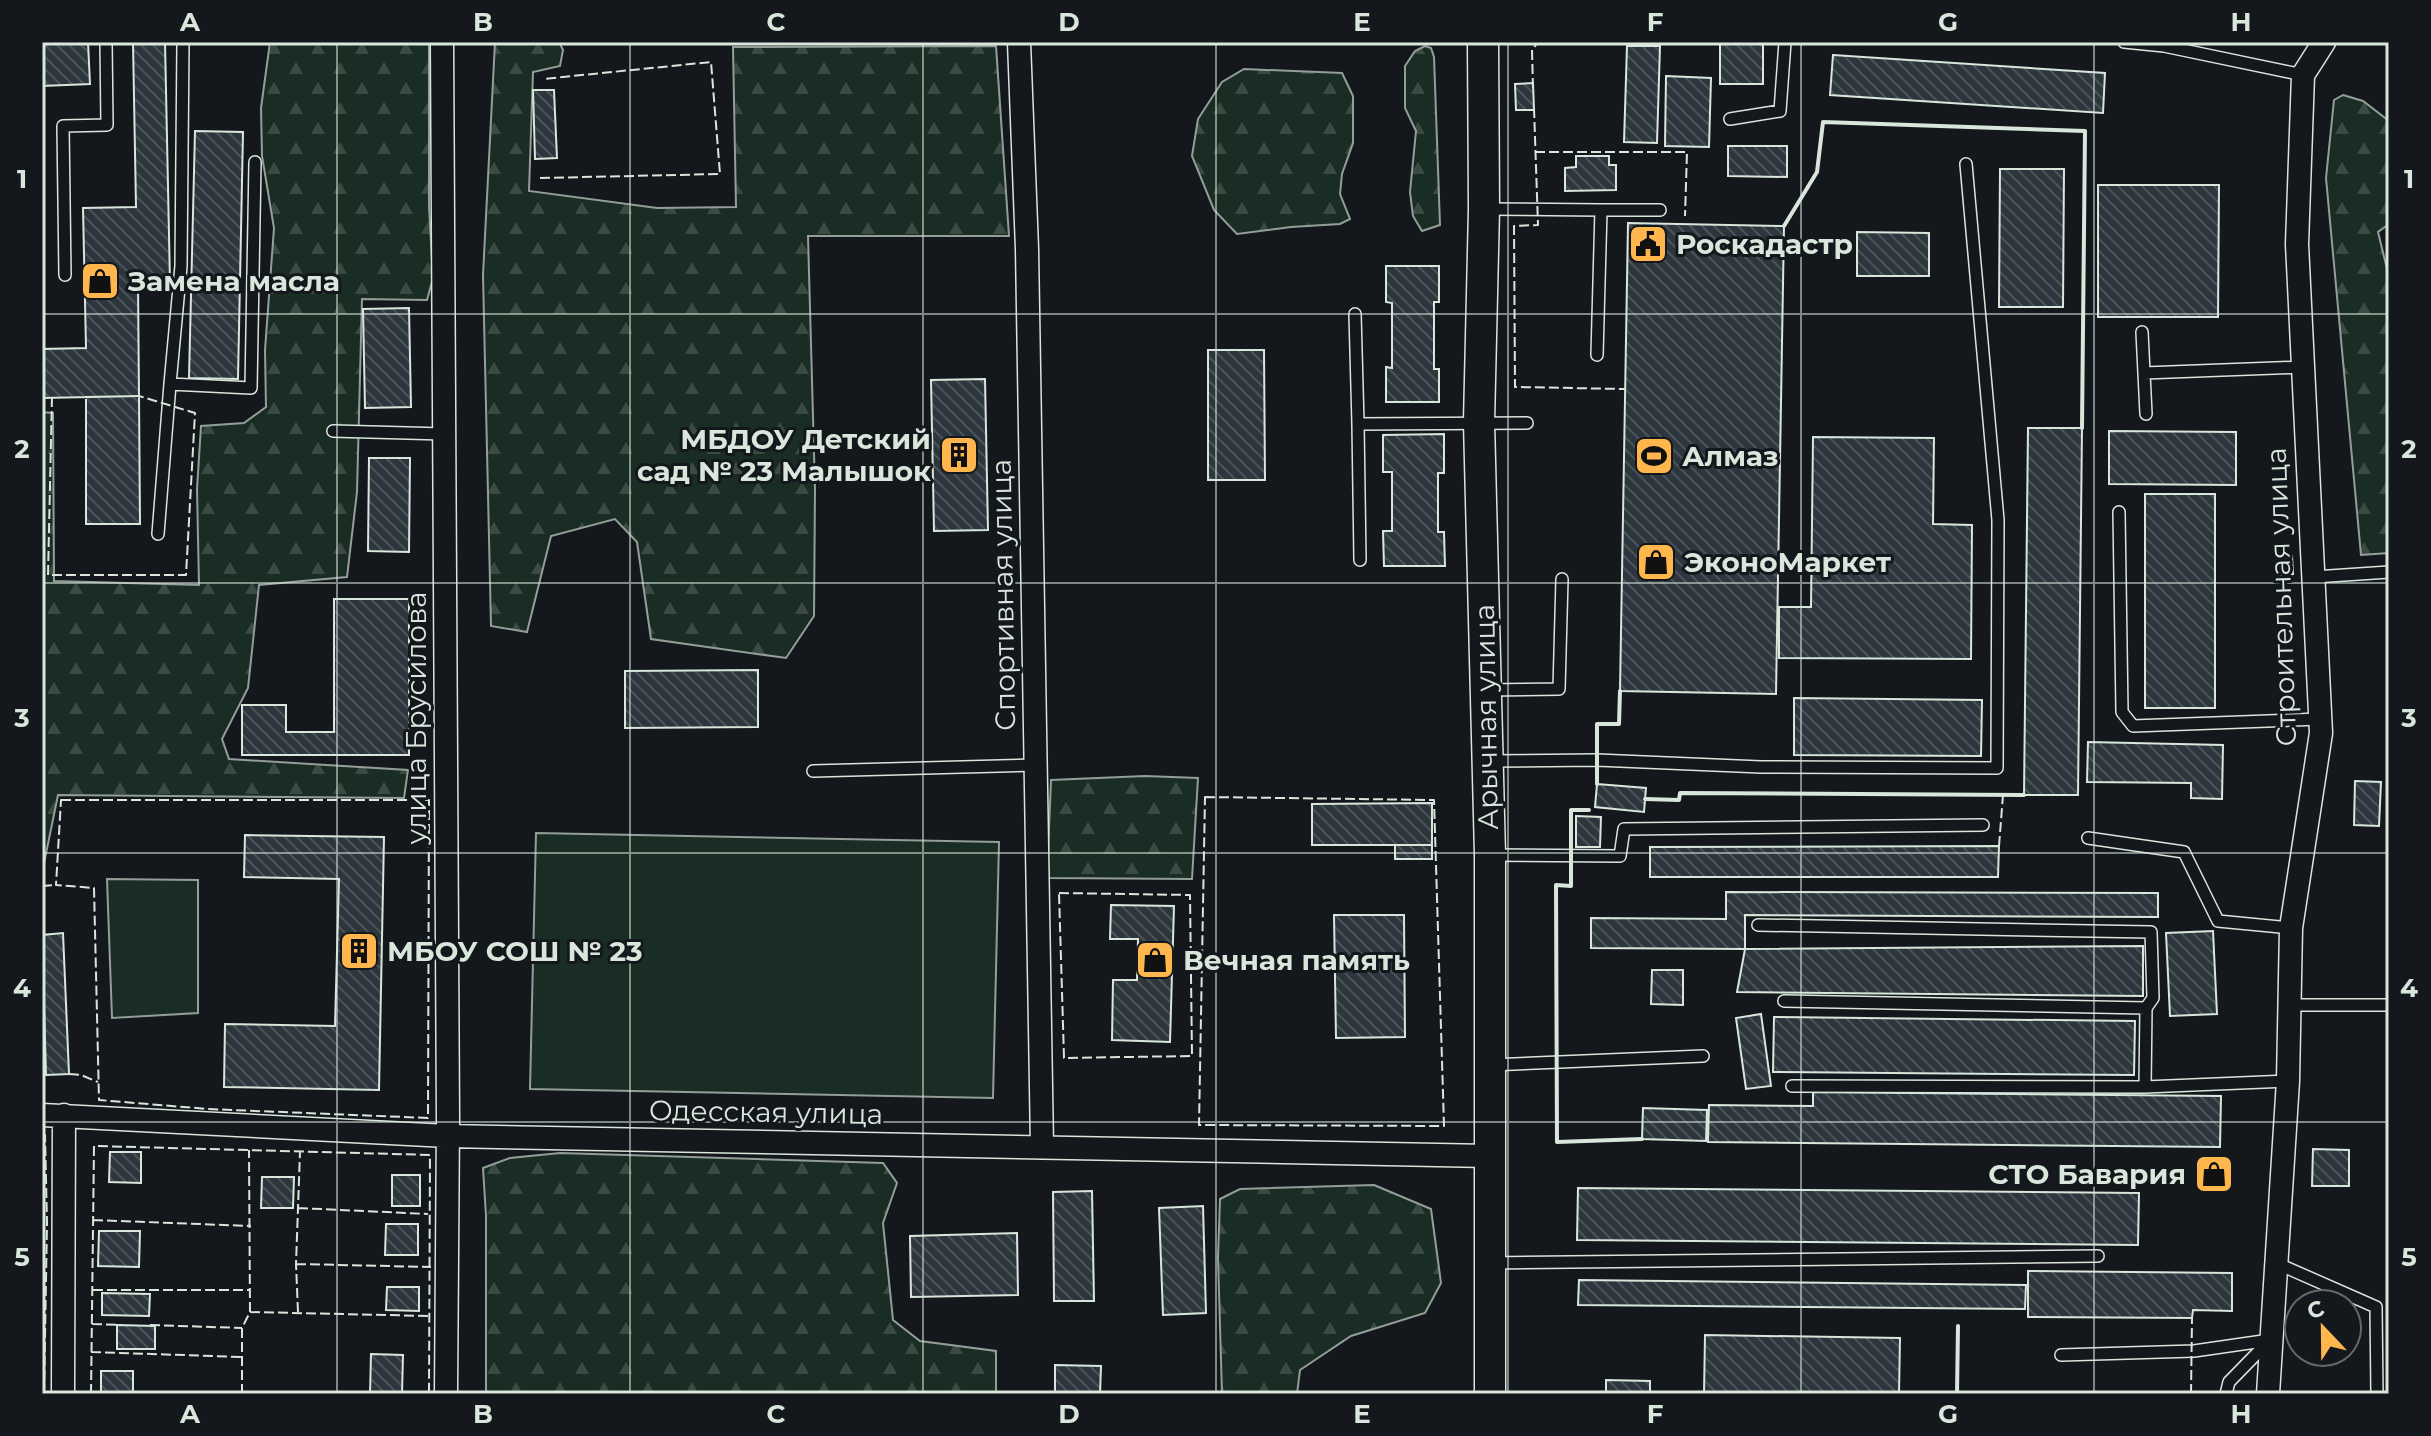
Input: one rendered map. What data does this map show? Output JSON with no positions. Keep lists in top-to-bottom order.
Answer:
{
  "streets": {
    "main road": ["Арычная улица"],
    "street": [
      "Спортивная улица",
      "Строительная улица",
      "улица Брусилова",
      "Одесская улица"
    ]
  },
  "crossings": [
    ["Спортивная улица", "Одесская улица"],
    ["Арычная улица", "Одесская улица"],
    ["улица Брусилова", "Одесская улица"]
  ],
  "places": {
    "public building": ["Роскадастр"],
    "shop": [
      "Замена масла",
      "ЭконоМаркет",
      "Вечная память",
      "СТО Бавария"
    ],
    "building": ["МБДОУ Детский сад № 23 Малышок", "МБОУ СОШ № 23"],
    "sports": ["Алмаз"]
  },
  "north": "top",
  "grid": {
    "columns": [
      "A",
      "B",
      "C",
      "D",
      "E",
      "F",
      "G",
      "H"
    ],
    "rows": [
      "1",
      "2",
      "3",
      "4",
      "5"
    ]
  }
}
